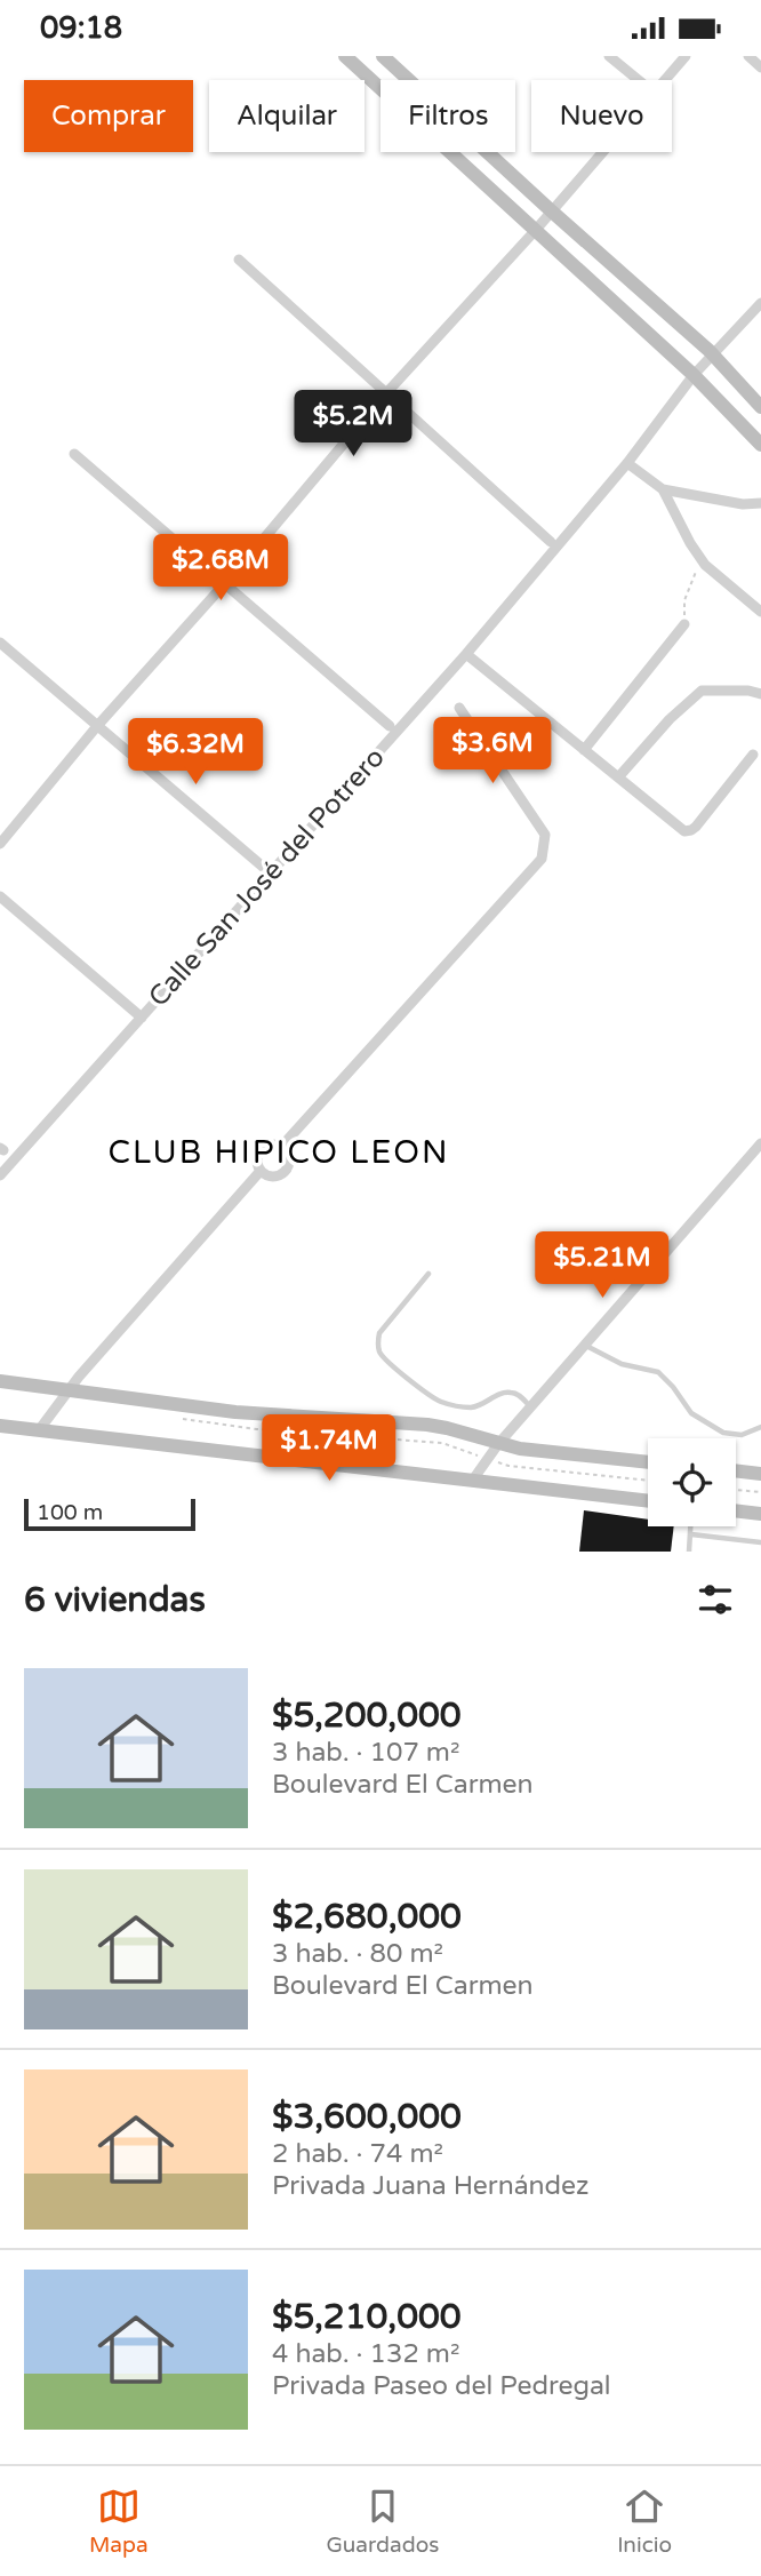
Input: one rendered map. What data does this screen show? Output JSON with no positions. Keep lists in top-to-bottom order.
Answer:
{
  "streets": {
    "street": ["Calle San José del Potrero"]
  },
  "districts": ["CLUB HIPICO LEON"],
  "scale_bar": "100 m",
  "page": {
    "status": "09:18",
    "chip": [
      "Comprar",
      "Alquilar",
      "Filtros",
      "Nuevo"
    ],
    "price": [
      "$5.2M",
      "$2.68M",
      "$3.6M",
      "$6.32M",
      "$5.21M",
      "$1.74M"
    ],
    "scale": "100 m",
    "heading": "6 viviendas",
    "list": [
      {
        "name": "$5,200,000",
        "note": "3 hab. · 107 m² · Boulevard El Carmen"
      },
      {
        "name": "$2,680,000",
        "note": "3 hab. · 80 m² · Boulevard El Carmen"
      },
      {
        "name": "$3,600,000",
        "note": "2 hab. · 74 m² · Privada Juana Hernández"
      },
      {
        "name": "$5,210,000",
        "note": "4 hab. · 132 m² · Privada Paseo del Pedregal"
      }
    ],
    "tabs": ["Mapa", "Guardados", "Inicio"]
  }
}
